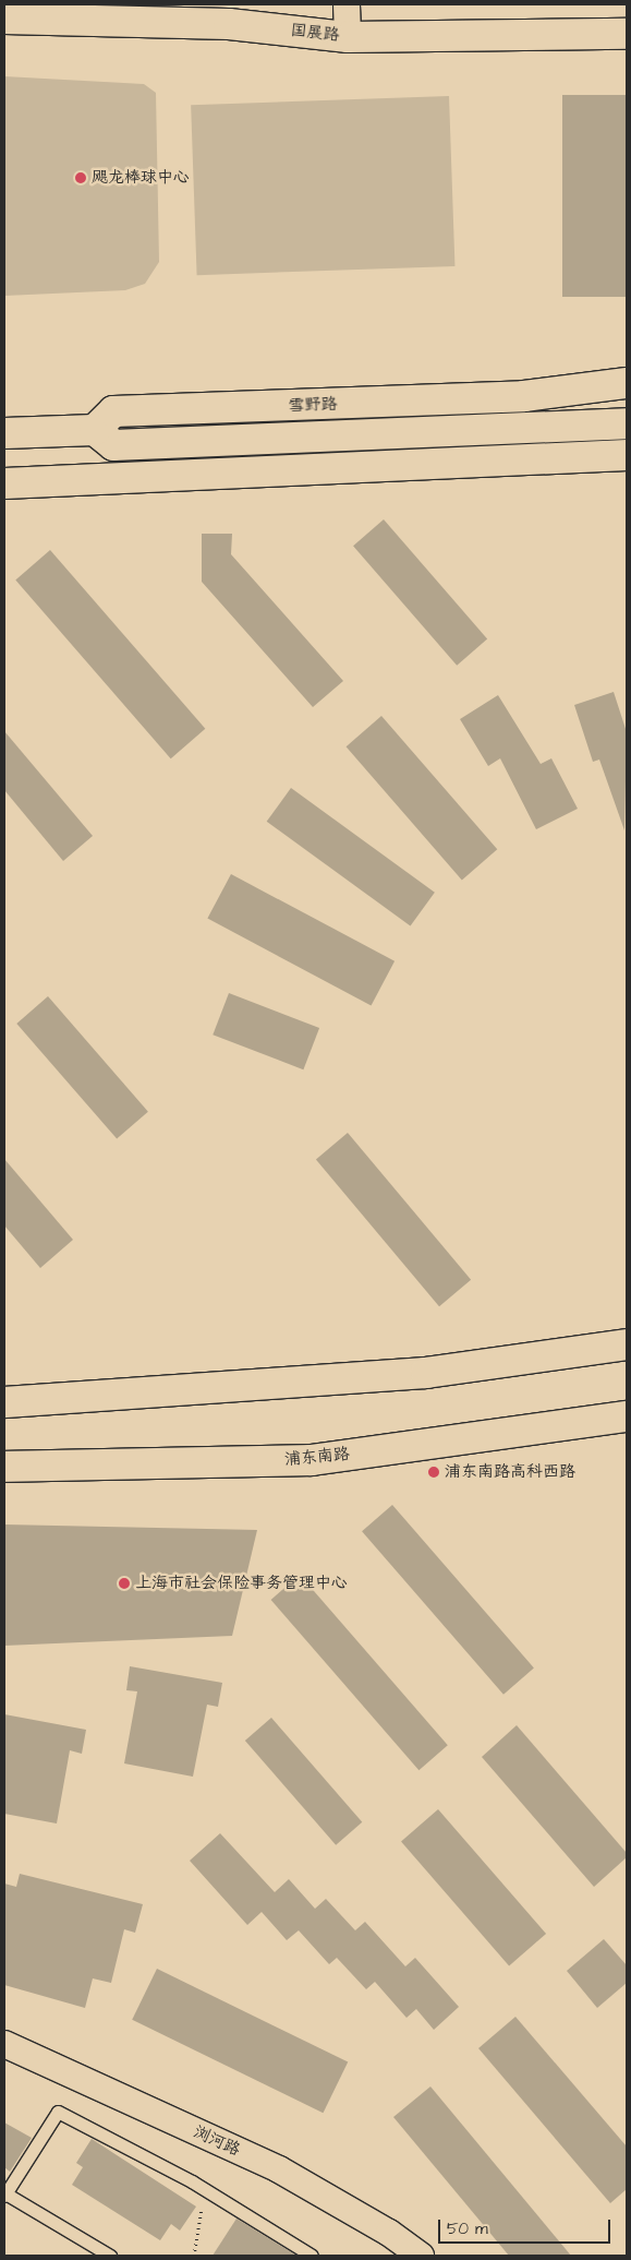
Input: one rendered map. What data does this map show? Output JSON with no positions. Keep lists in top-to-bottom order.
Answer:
{
  "streets": {
    "street": [
      "国展路",
      "雪野路",
      "浦东南路",
      "浏河路"
    ]
  },
  "places": ["飓龙棒球中心", "浦东南路高科西路", "上海市社会保险事务管理中心"],
  "scale_bar": "50 m"
}
